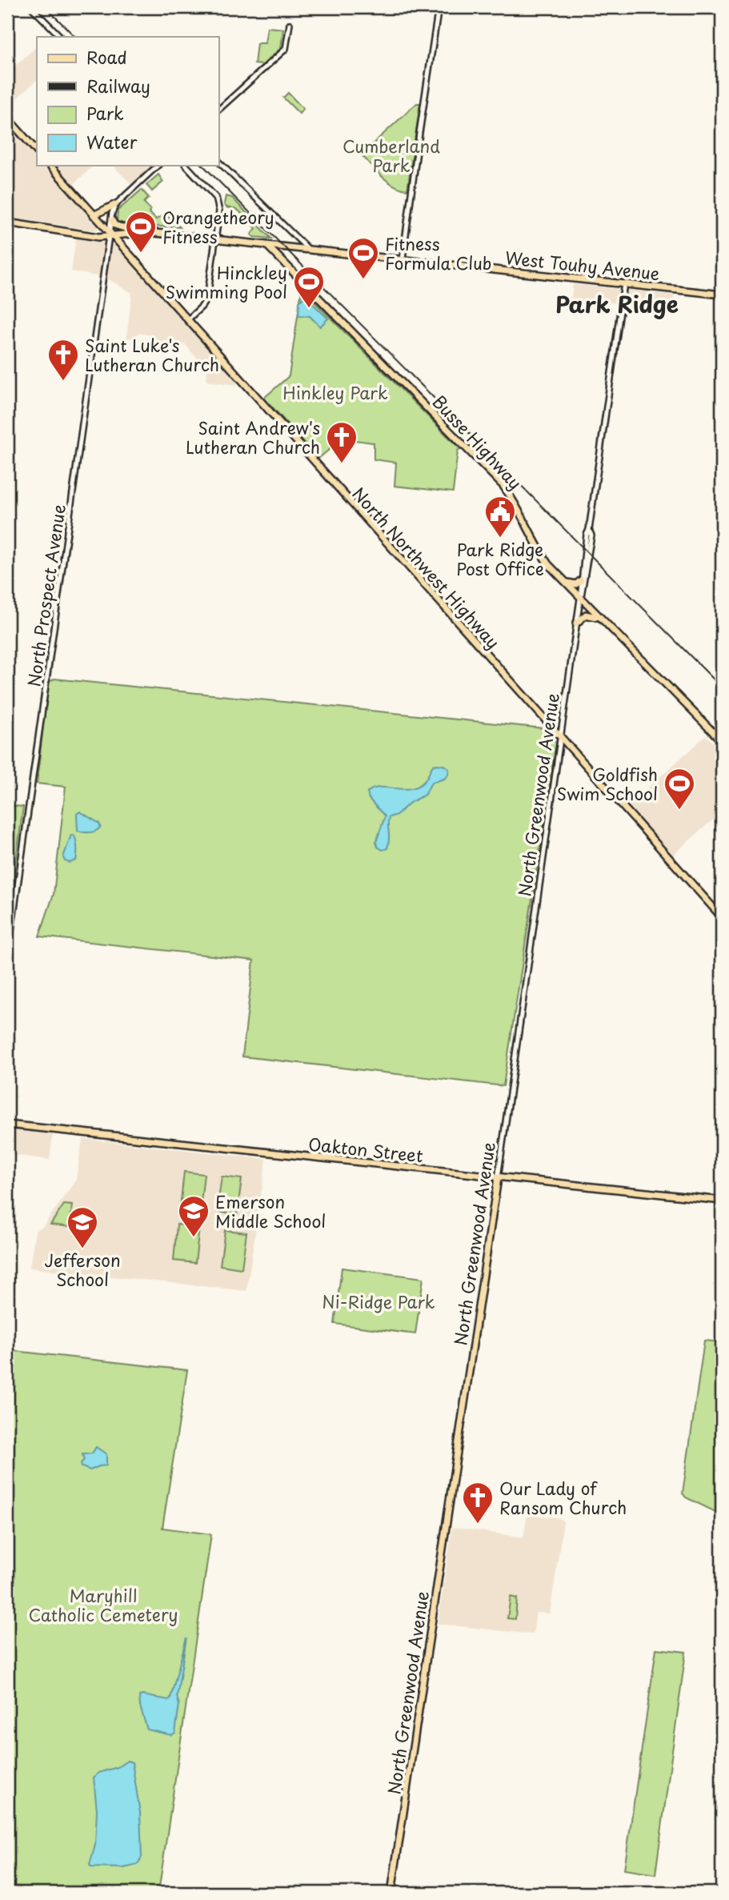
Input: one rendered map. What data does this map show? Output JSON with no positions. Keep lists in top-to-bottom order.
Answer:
{
  "streets": {
    "main road": [
      "West Touhy Avenue",
      "Busse Highway",
      "North Northwest Highway",
      "North Greenwood Avenue",
      "Oakton Street"
    ],
    "street": ["North Prospect Avenue"]
  },
  "crossings": [
    ["West Touhy Avenue", "Busse Highway"],
    ["West Touhy Avenue", "North Northwest Highway"],
    ["West Touhy Avenue", "North Prospect Avenue"],
    ["West Touhy Avenue", "North Greenwood Avenue"],
    ["Busse Highway", "North Greenwood Avenue"],
    ["North Northwest Highway", "North Prospect Avenue"],
    ["North Northwest Highway", "North Greenwood Avenue"],
    ["North Greenwood Avenue", "Oakton Street"]
  ],
  "districts": ["Park Ridge"],
  "parks": [
    "Cumberland Park",
    "Hinkley Park",
    "Ni-Ridge Park",
    "Maryhill Catholic Cemetery"
  ],
  "places": {
    "sports": [
      "Orangetheory Fitness",
      "Fitness Formula Club",
      "Hinckley Swimming Pool",
      "Goldfish Swim School"
    ],
    "church": ["Saint Luke's Lutheran Church", "Saint Andrew's Lutheran Church", "Our Lady of Ransom Church"],
    "public building": ["Park Ridge Post Office"],
    "school or university": ["Emerson Middle School", "Jefferson School"]
  },
  "legend": [
    "Road",
    "Railway",
    "Park",
    "Water"
  ]
}
